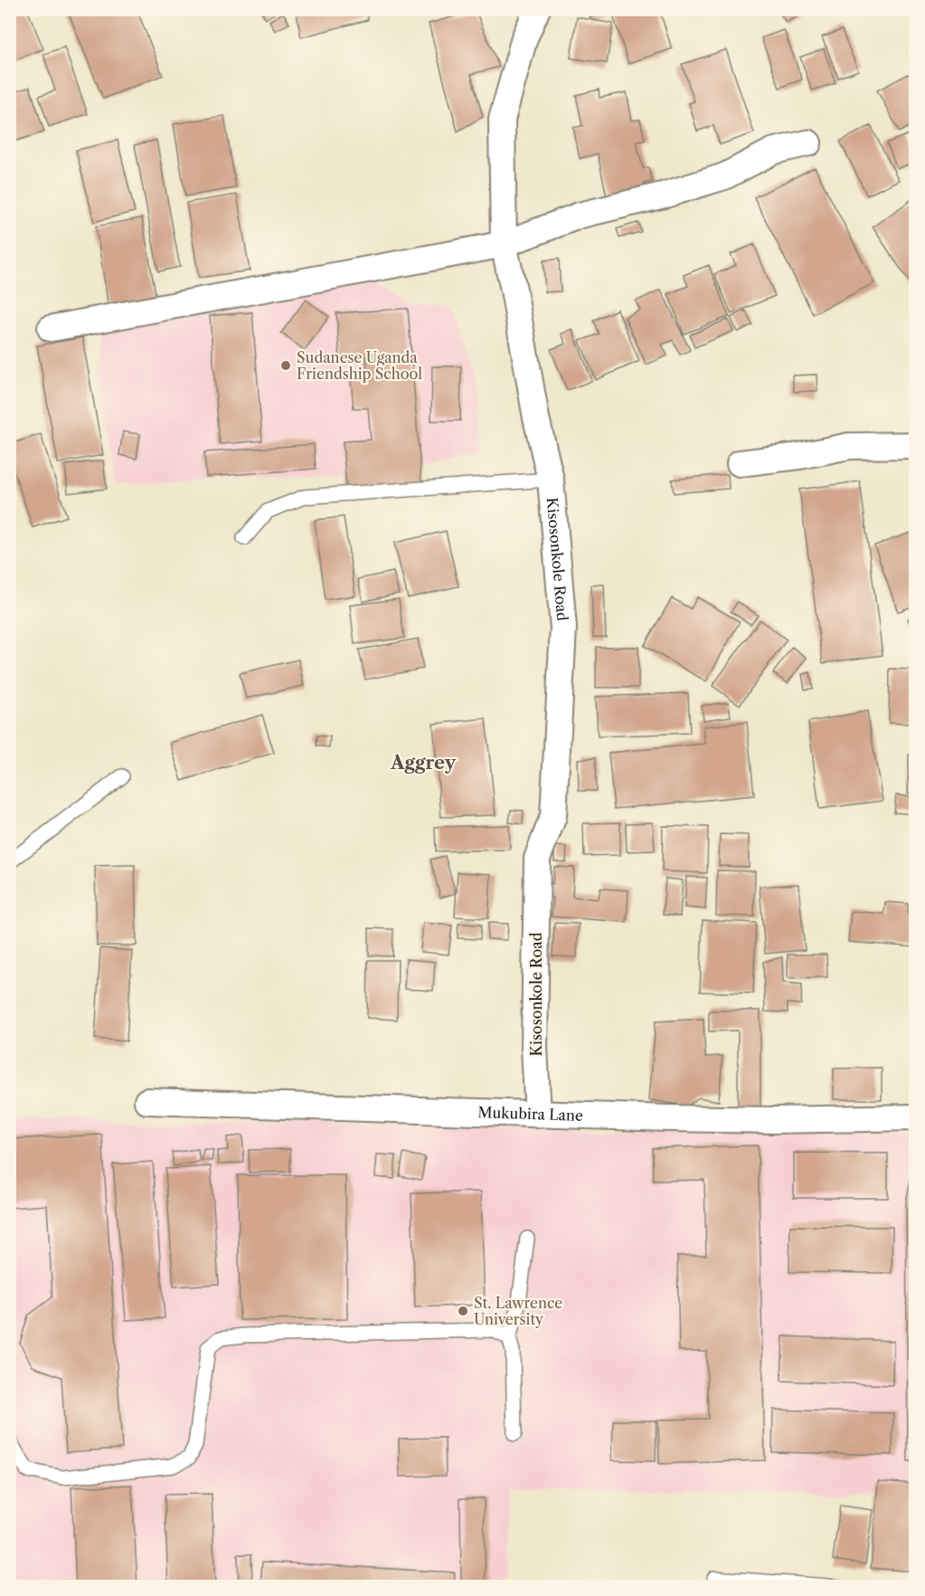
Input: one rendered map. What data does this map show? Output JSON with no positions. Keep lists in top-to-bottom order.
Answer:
{
  "streets": {
    "street": ["Kisosonkole Road", "Mukubira Lane"]
  },
  "crossings": [
    ["Kisosonkole Road", "Mukubira Lane"]
  ],
  "districts": ["Aggrey"],
  "places": ["Sudanese Uganda Friendship School", "St. Lawrence University"]
}
